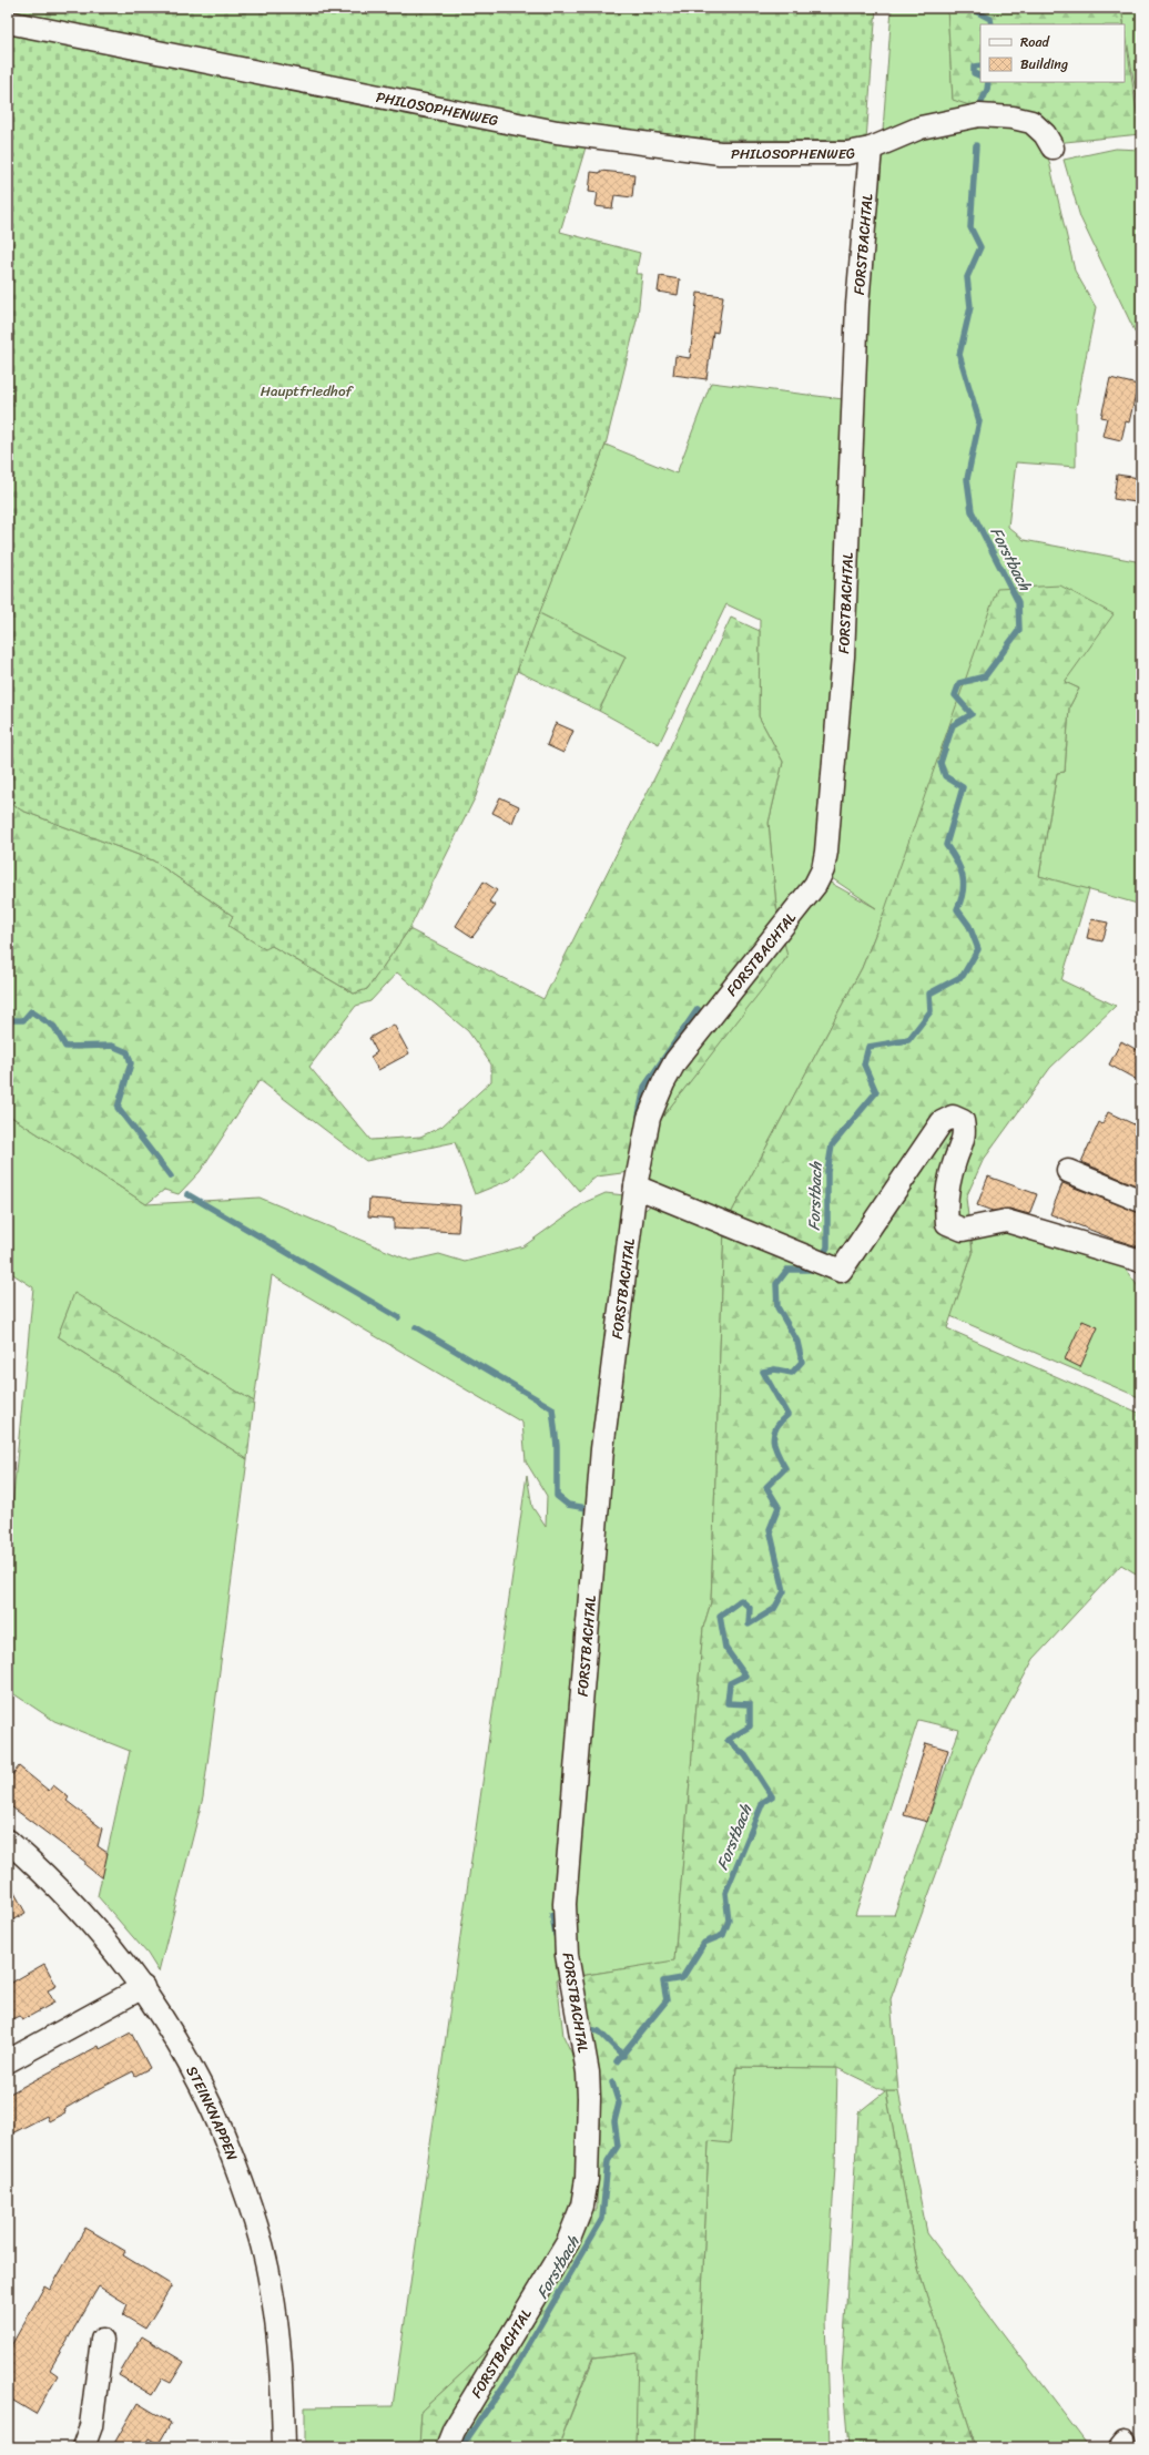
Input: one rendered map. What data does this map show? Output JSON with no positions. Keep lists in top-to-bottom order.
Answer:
{
  "streets": {
    "street": ["PHILOSOPHENWEG", "FORSTBACHTAL", "STEINKNAPPEN"]
  },
  "crossings": [
    ["PHILOSOPHENWEG", "FORSTBACHTAL"]
  ],
  "water": ["Forstbach"],
  "parks": ["Hauptfriedhof"],
  "legend": ["Road", "Building"]
}
